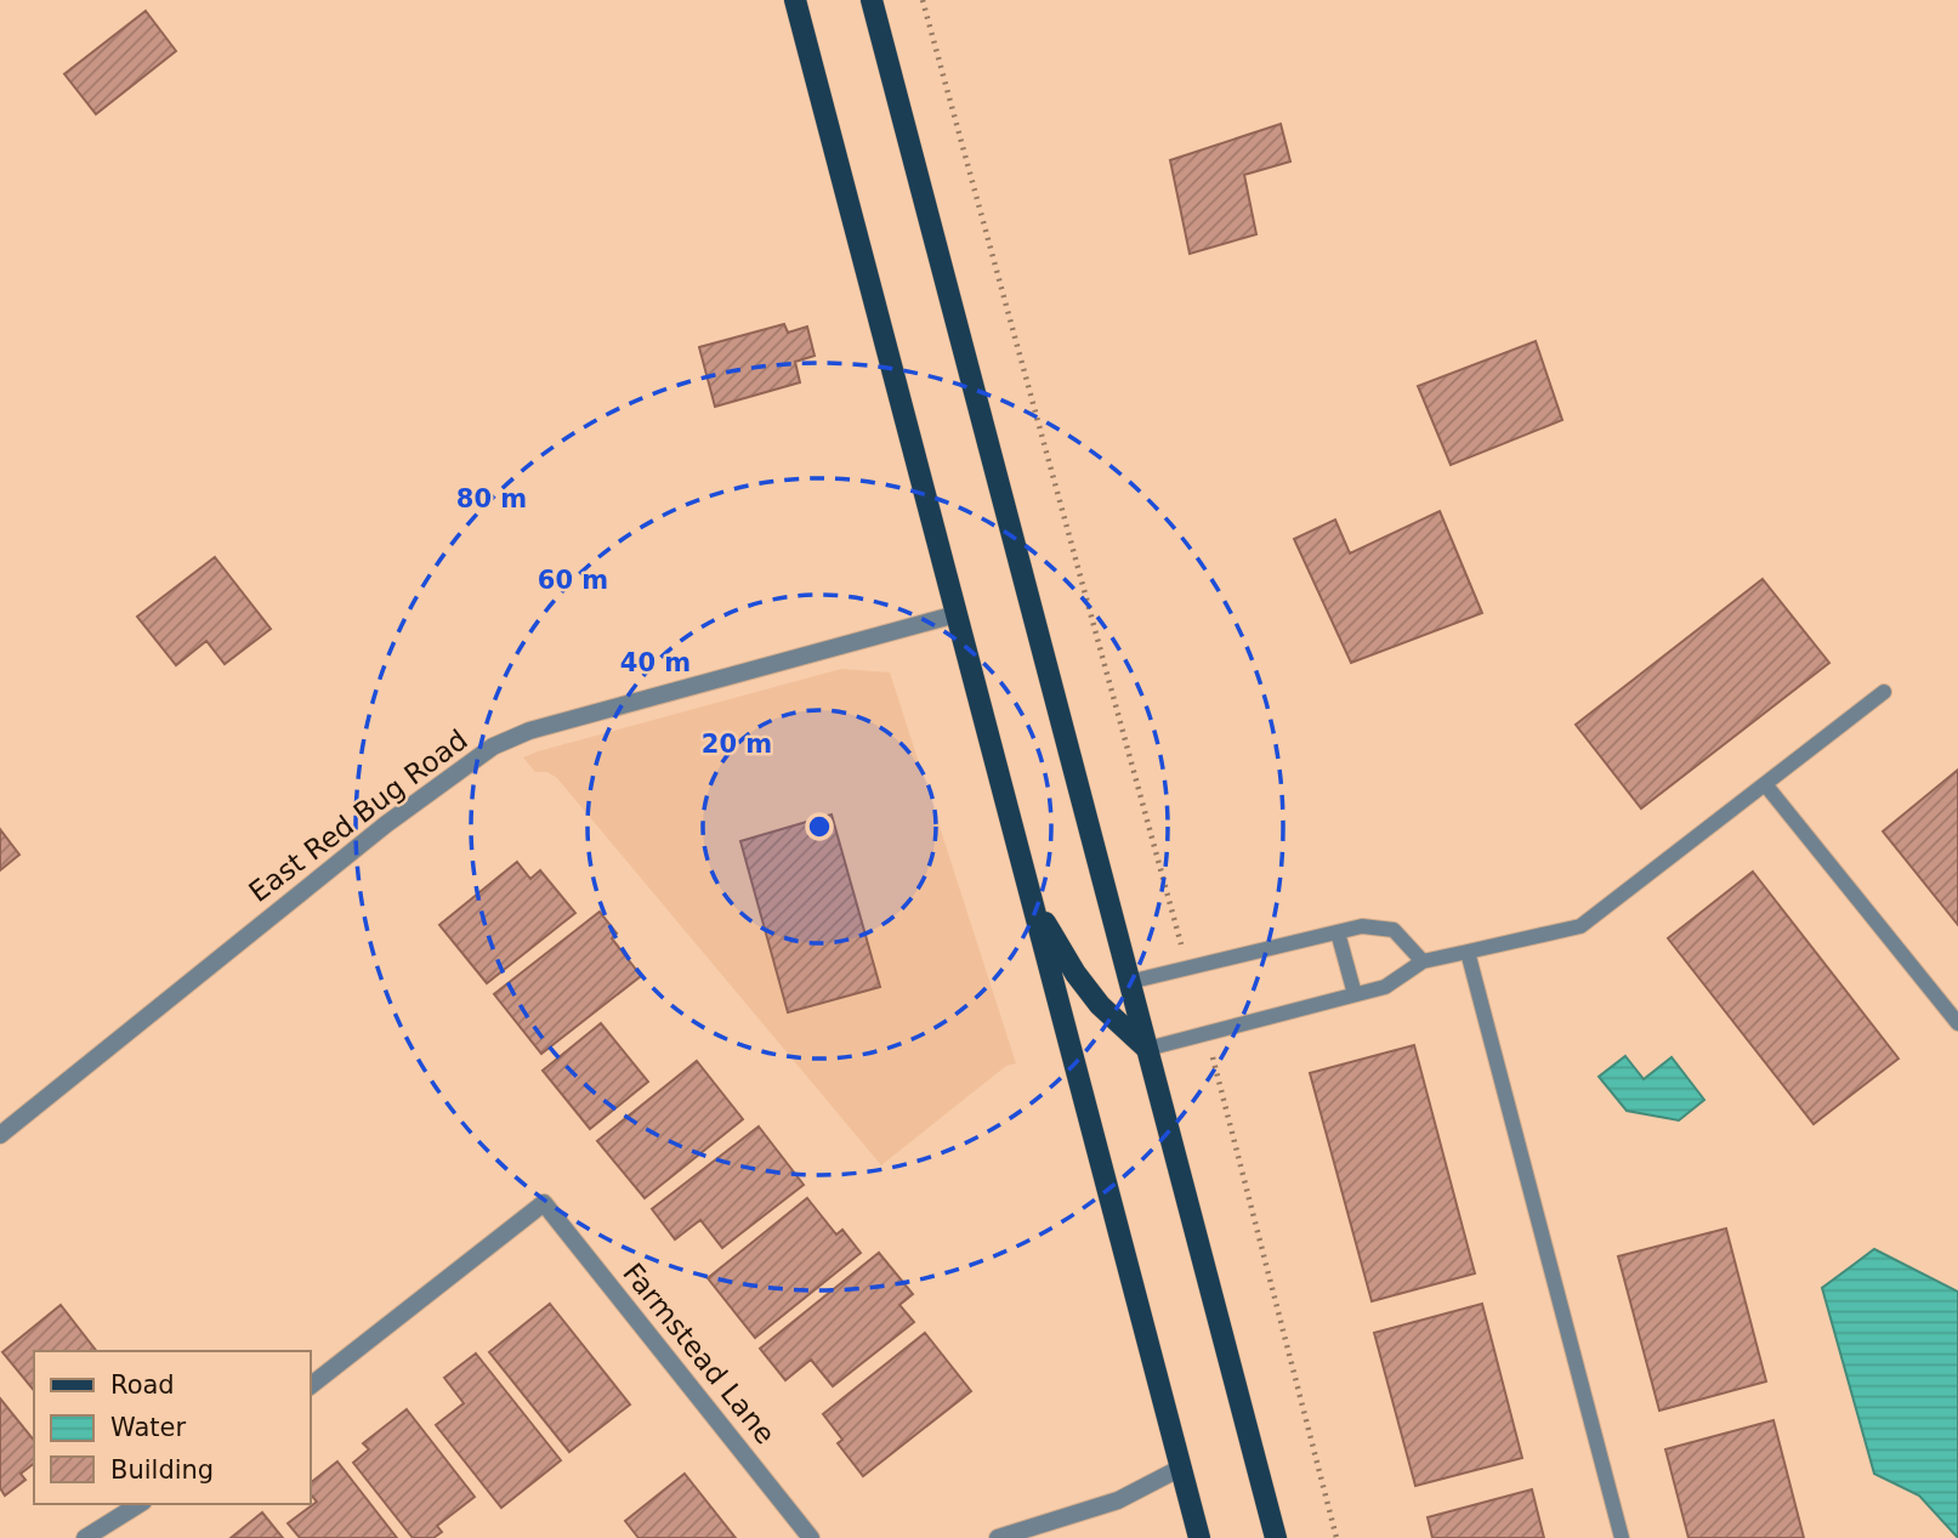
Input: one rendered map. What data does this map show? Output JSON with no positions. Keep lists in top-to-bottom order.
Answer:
{
  "streets": {
    "street": ["East Red Bug Road", "Farmstead Lane"]
  },
  "legend": ["Road", "Water", "Building"],
  "rings": [
    "80 m",
    "60 m",
    "40 m",
    "20 m"
  ]
}
